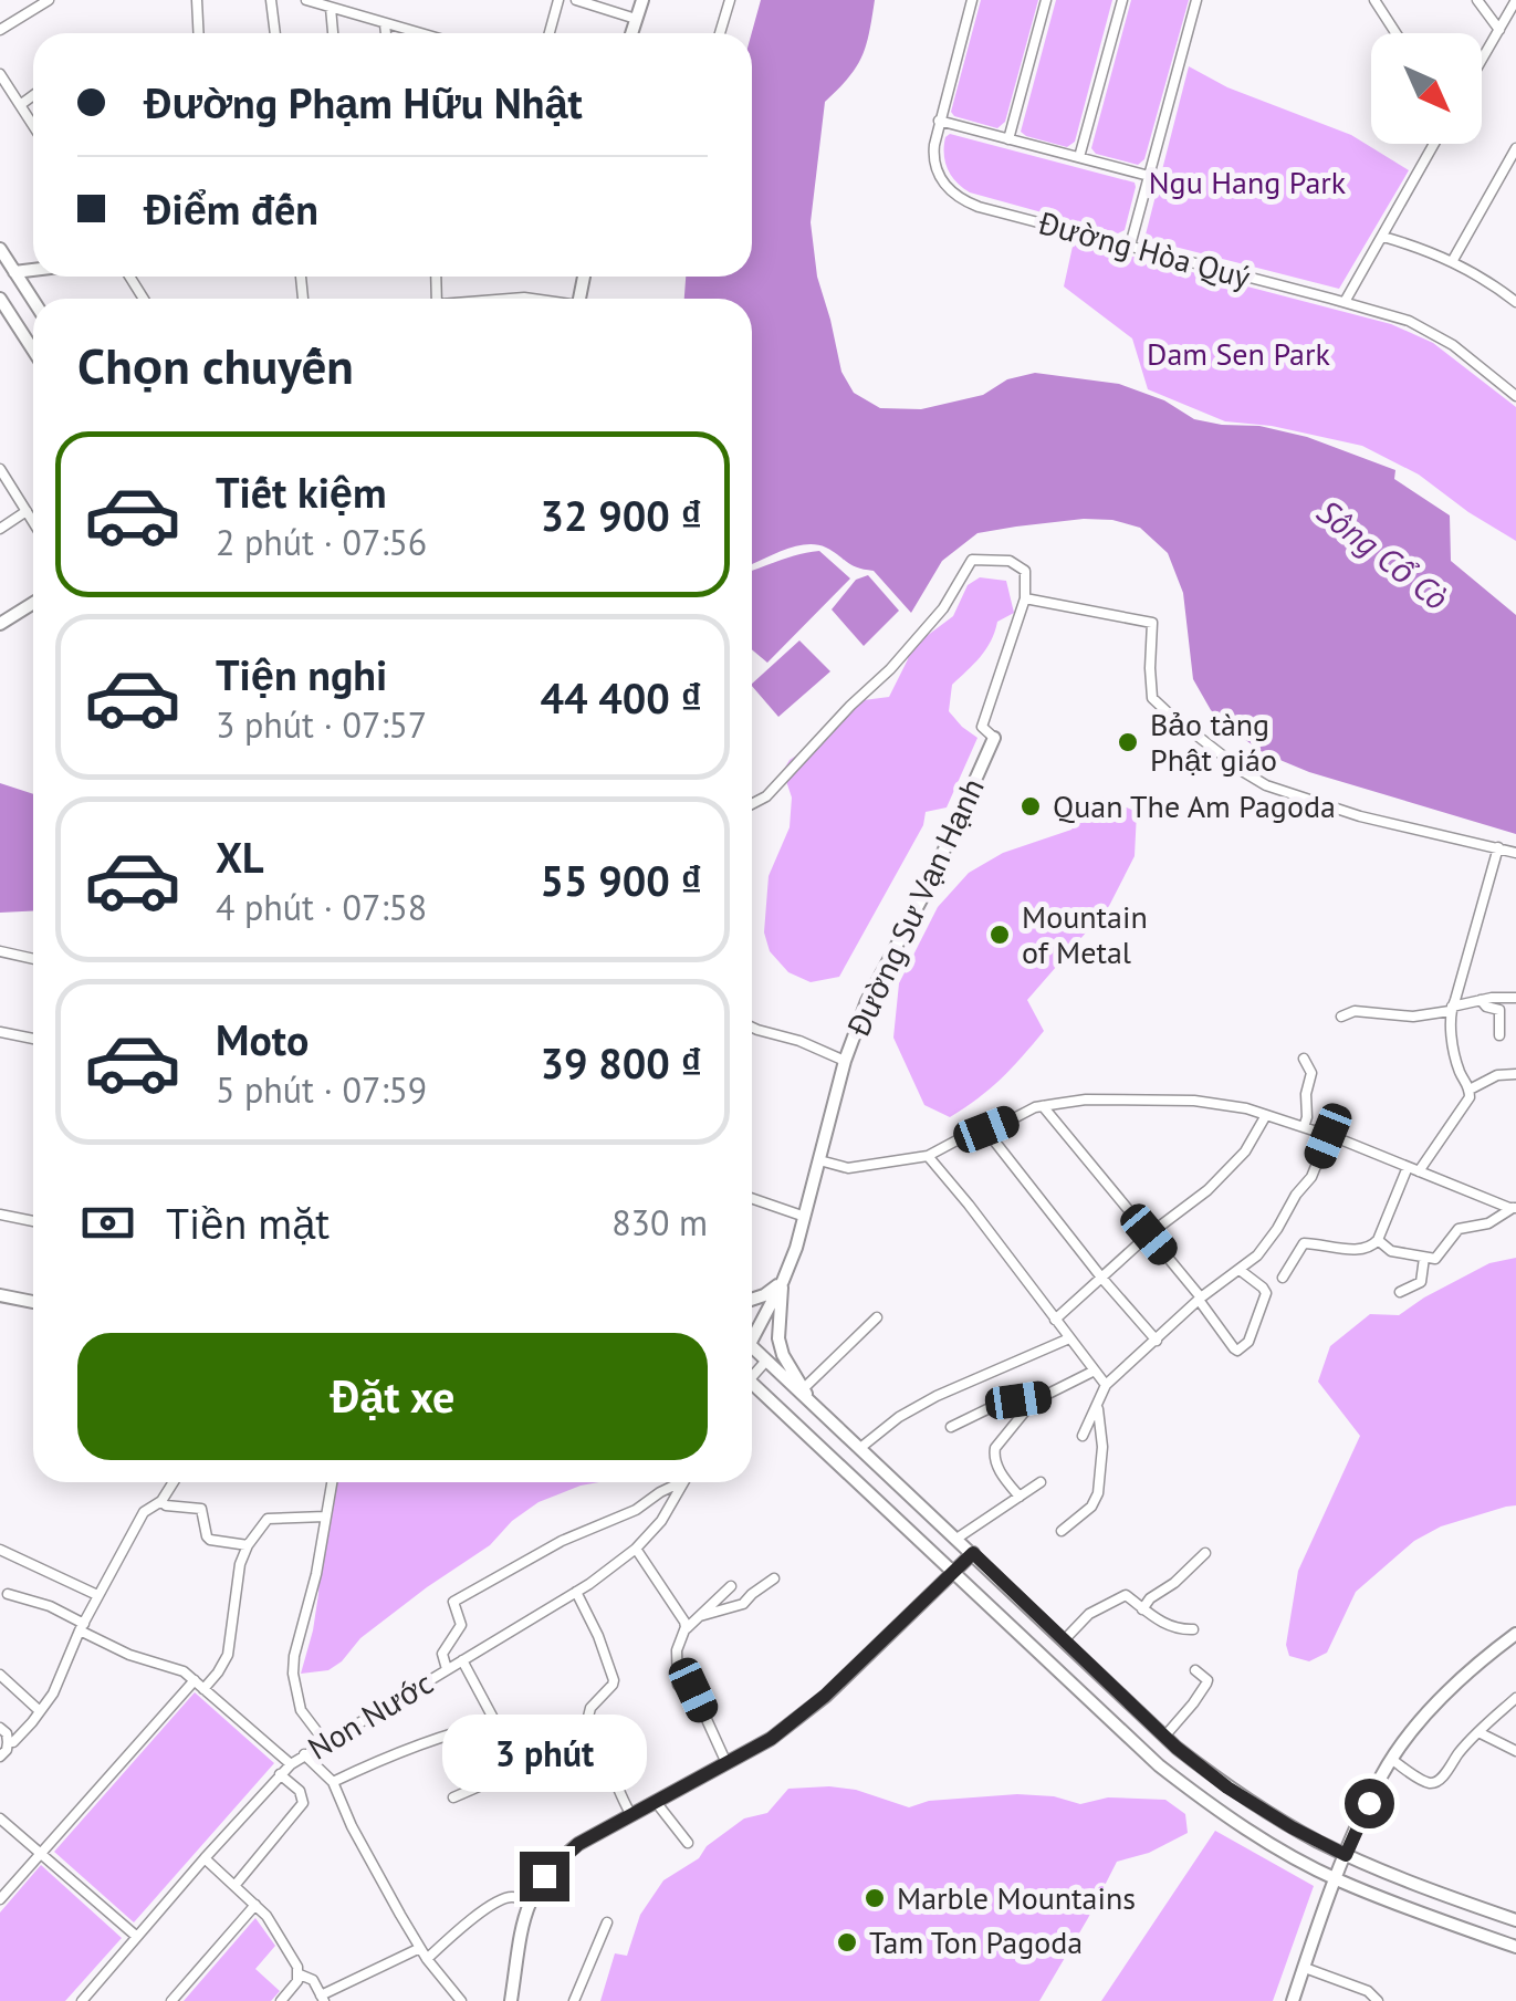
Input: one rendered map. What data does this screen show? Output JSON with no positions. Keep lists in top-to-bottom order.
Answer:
{
  "streets": {
    "main road": ["Đường Sư Vạn Hạnh"],
    "street": ["Đường Hòa Quý", "Non Nước"]
  },
  "water": ["Sông Cổ Cò"],
  "parks": ["Ngu Hang Park", "Dam Sen Park"],
  "places": [
    "Bảo tàng Phật giáo",
    "Quan The Am Pagoda",
    "Mountain of Metal",
    "Marble Mountains",
    "Tam Ton Pagoda"
  ],
  "north": "bottom right",
  "page": {
    "banner": ["Đường Phạm Hữu Nhật", "Điểm đến"],
    "heading": "Chọn chuyến",
    "list": [
      {
        "name": "Tiết kiệm",
        "note": "2 phút · 07:56",
        "value": "32 900 ₫"
      },
      {
        "name": "Tiện nghi",
        "note": "3 phút · 07:57",
        "value": "44 400 ₫"
      },
      {
        "name": "XL",
        "note": "4 phút · 07:58",
        "value": "55 900 ₫"
      },
      {
        "name": "Moto",
        "note": "5 phút · 07:59",
        "value": "39 800 ₫"
      }
    ],
    "pay": ["Tiền mặt", "830 m"],
    "buttons": "Đặt xe",
    "bubble": "3 phút"
  }
}
